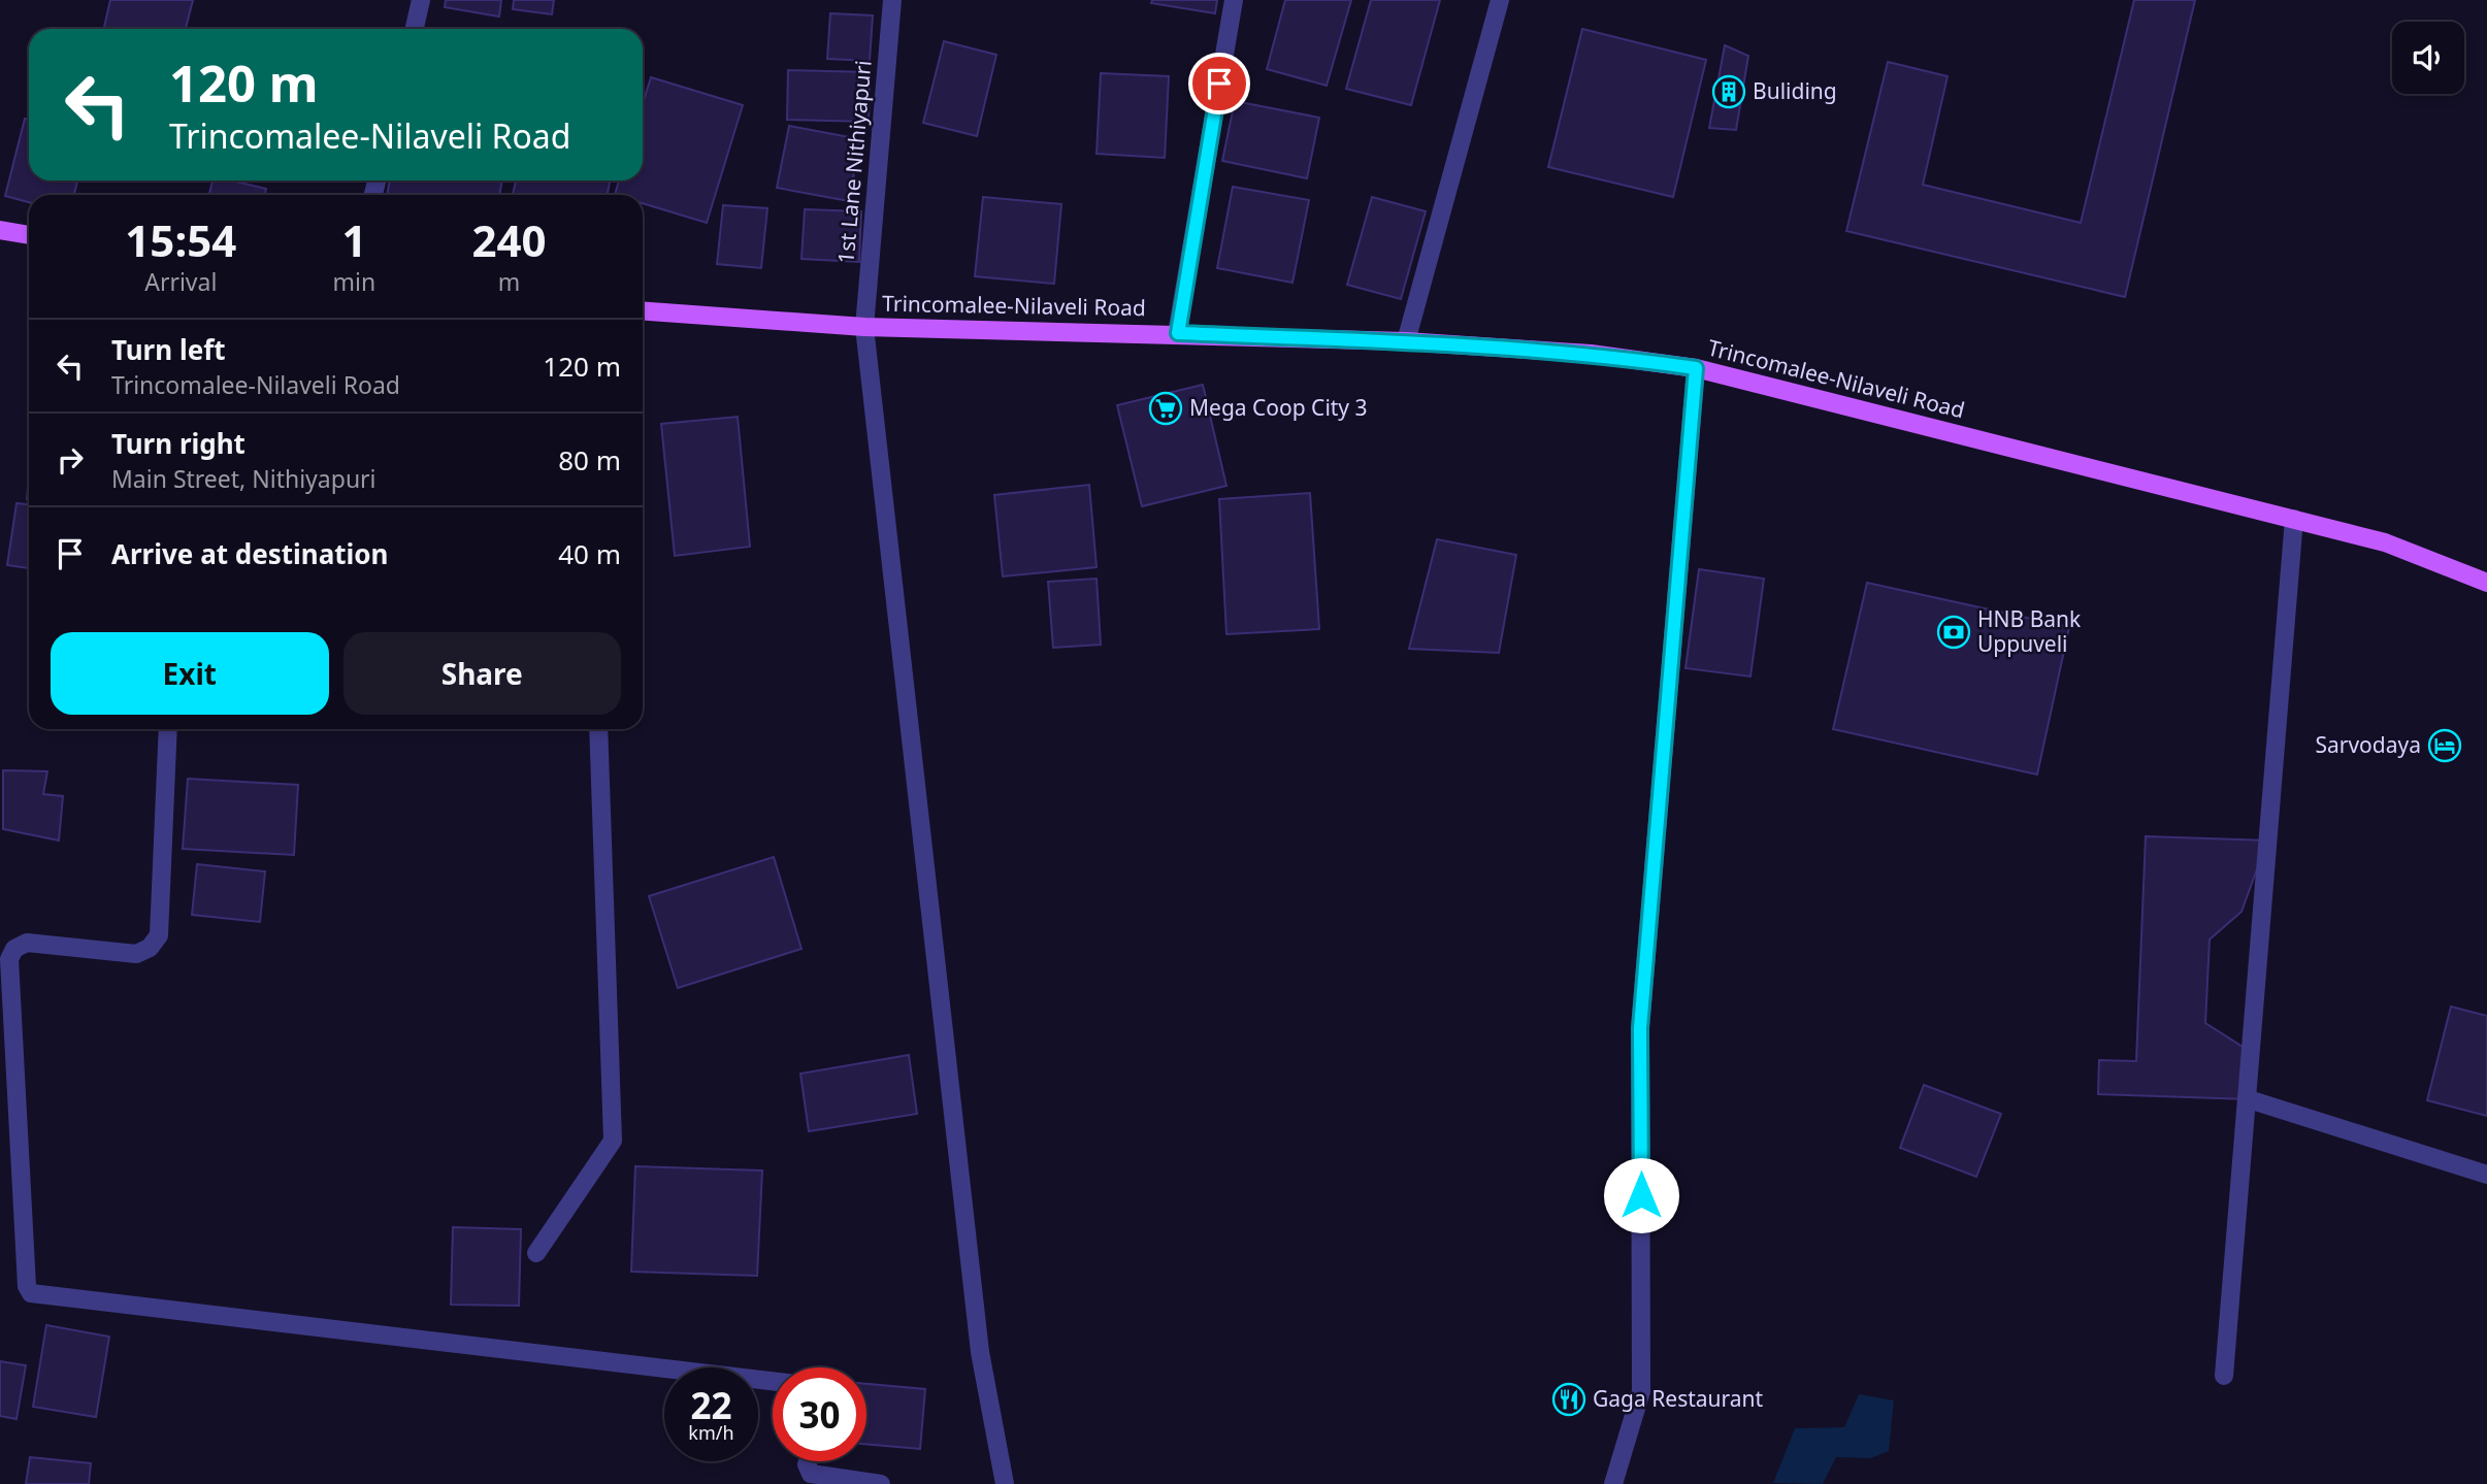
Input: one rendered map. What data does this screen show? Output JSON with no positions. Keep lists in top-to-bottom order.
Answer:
{
  "streets": {
    "main road": ["Trincomalee-Nilaveli Road"],
    "street": ["1st Lane Nithiyapuri"]
  },
  "crossings": [
    ["1st Lane Nithiyapuri", "Trincomalee-Nilaveli Road"]
  ],
  "places": {
    "building": ["Buliding"],
    "supermarket": ["Mega Coop City 3"],
    "bank": ["HNB Bank Uppuveli"],
    "hotel": ["Sarvodaya"],
    "restaurant": ["Gaga Restaurant"]
  },
  "page": {
    "turn": ["120 m", "Trincomalee-Nilaveli Road"],
    "eta": [
      "15:54",
      "Arrival",
      "1",
      "min",
      "240",
      "m"
    ],
    "list": [
      {
        "name": "Turn left",
        "note": "Trincomalee-Nilaveli Road",
        "value": "120 m"
      },
      {
        "name": "Turn right",
        "note": "Main Street, Nithiyapuri",
        "value": "80 m"
      },
      {
        "name": "Arrive at destination",
        "value": "40 m"
      }
    ],
    "buttons": ["Exit", "Share"],
    "speed": "22 km/h",
    "limit": "30"
  }
}
